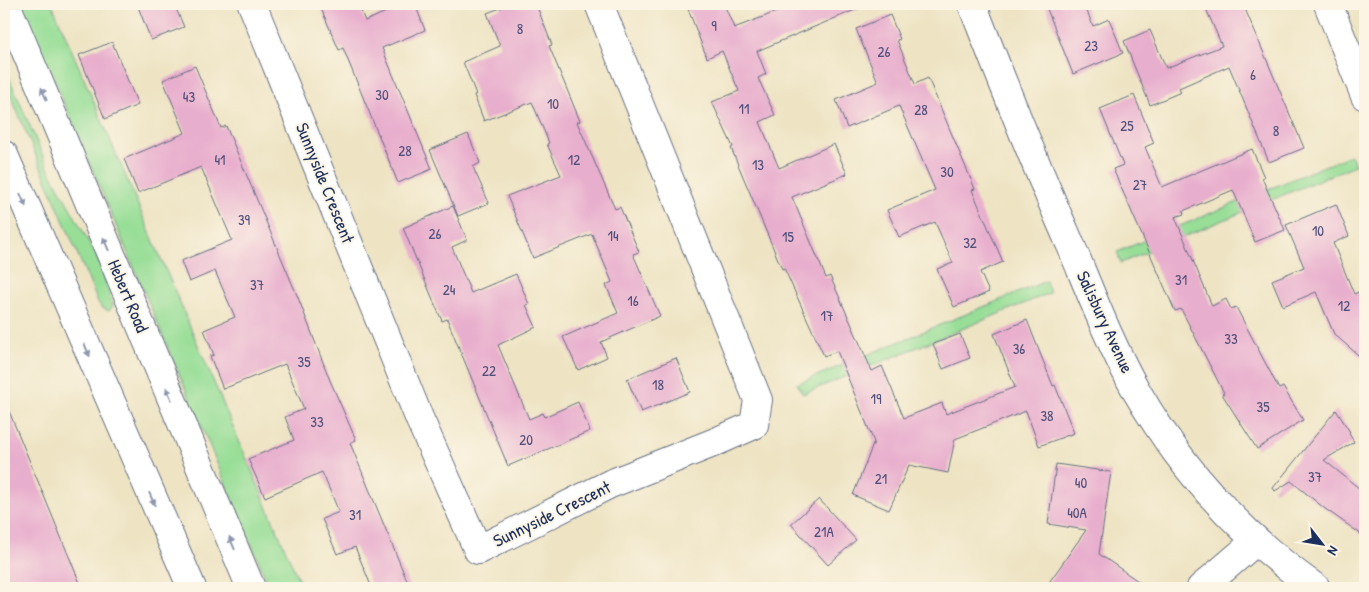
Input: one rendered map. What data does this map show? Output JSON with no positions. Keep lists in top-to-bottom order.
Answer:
{
  "streets": {
    "street": ["Sunnyside Crescent", "Hebert Road", "Salisbury Avenue"]
  },
  "house_numbers": [
    "9",
    "8",
    "23",
    "26",
    "6",
    "30",
    "43",
    "10",
    "11",
    "28",
    "25",
    "8",
    "28",
    "41",
    "12",
    "13",
    "30",
    "27",
    "39",
    "10",
    "26",
    "14",
    "15",
    "32",
    "31",
    "37",
    "24",
    "16",
    "12",
    "17",
    "33",
    "36",
    "35",
    "22",
    "18",
    "19",
    "35",
    "38",
    "33",
    "20",
    "37",
    "21",
    "40",
    "40A",
    "31",
    "21A"
  ],
  "north": "bottom right"
}
